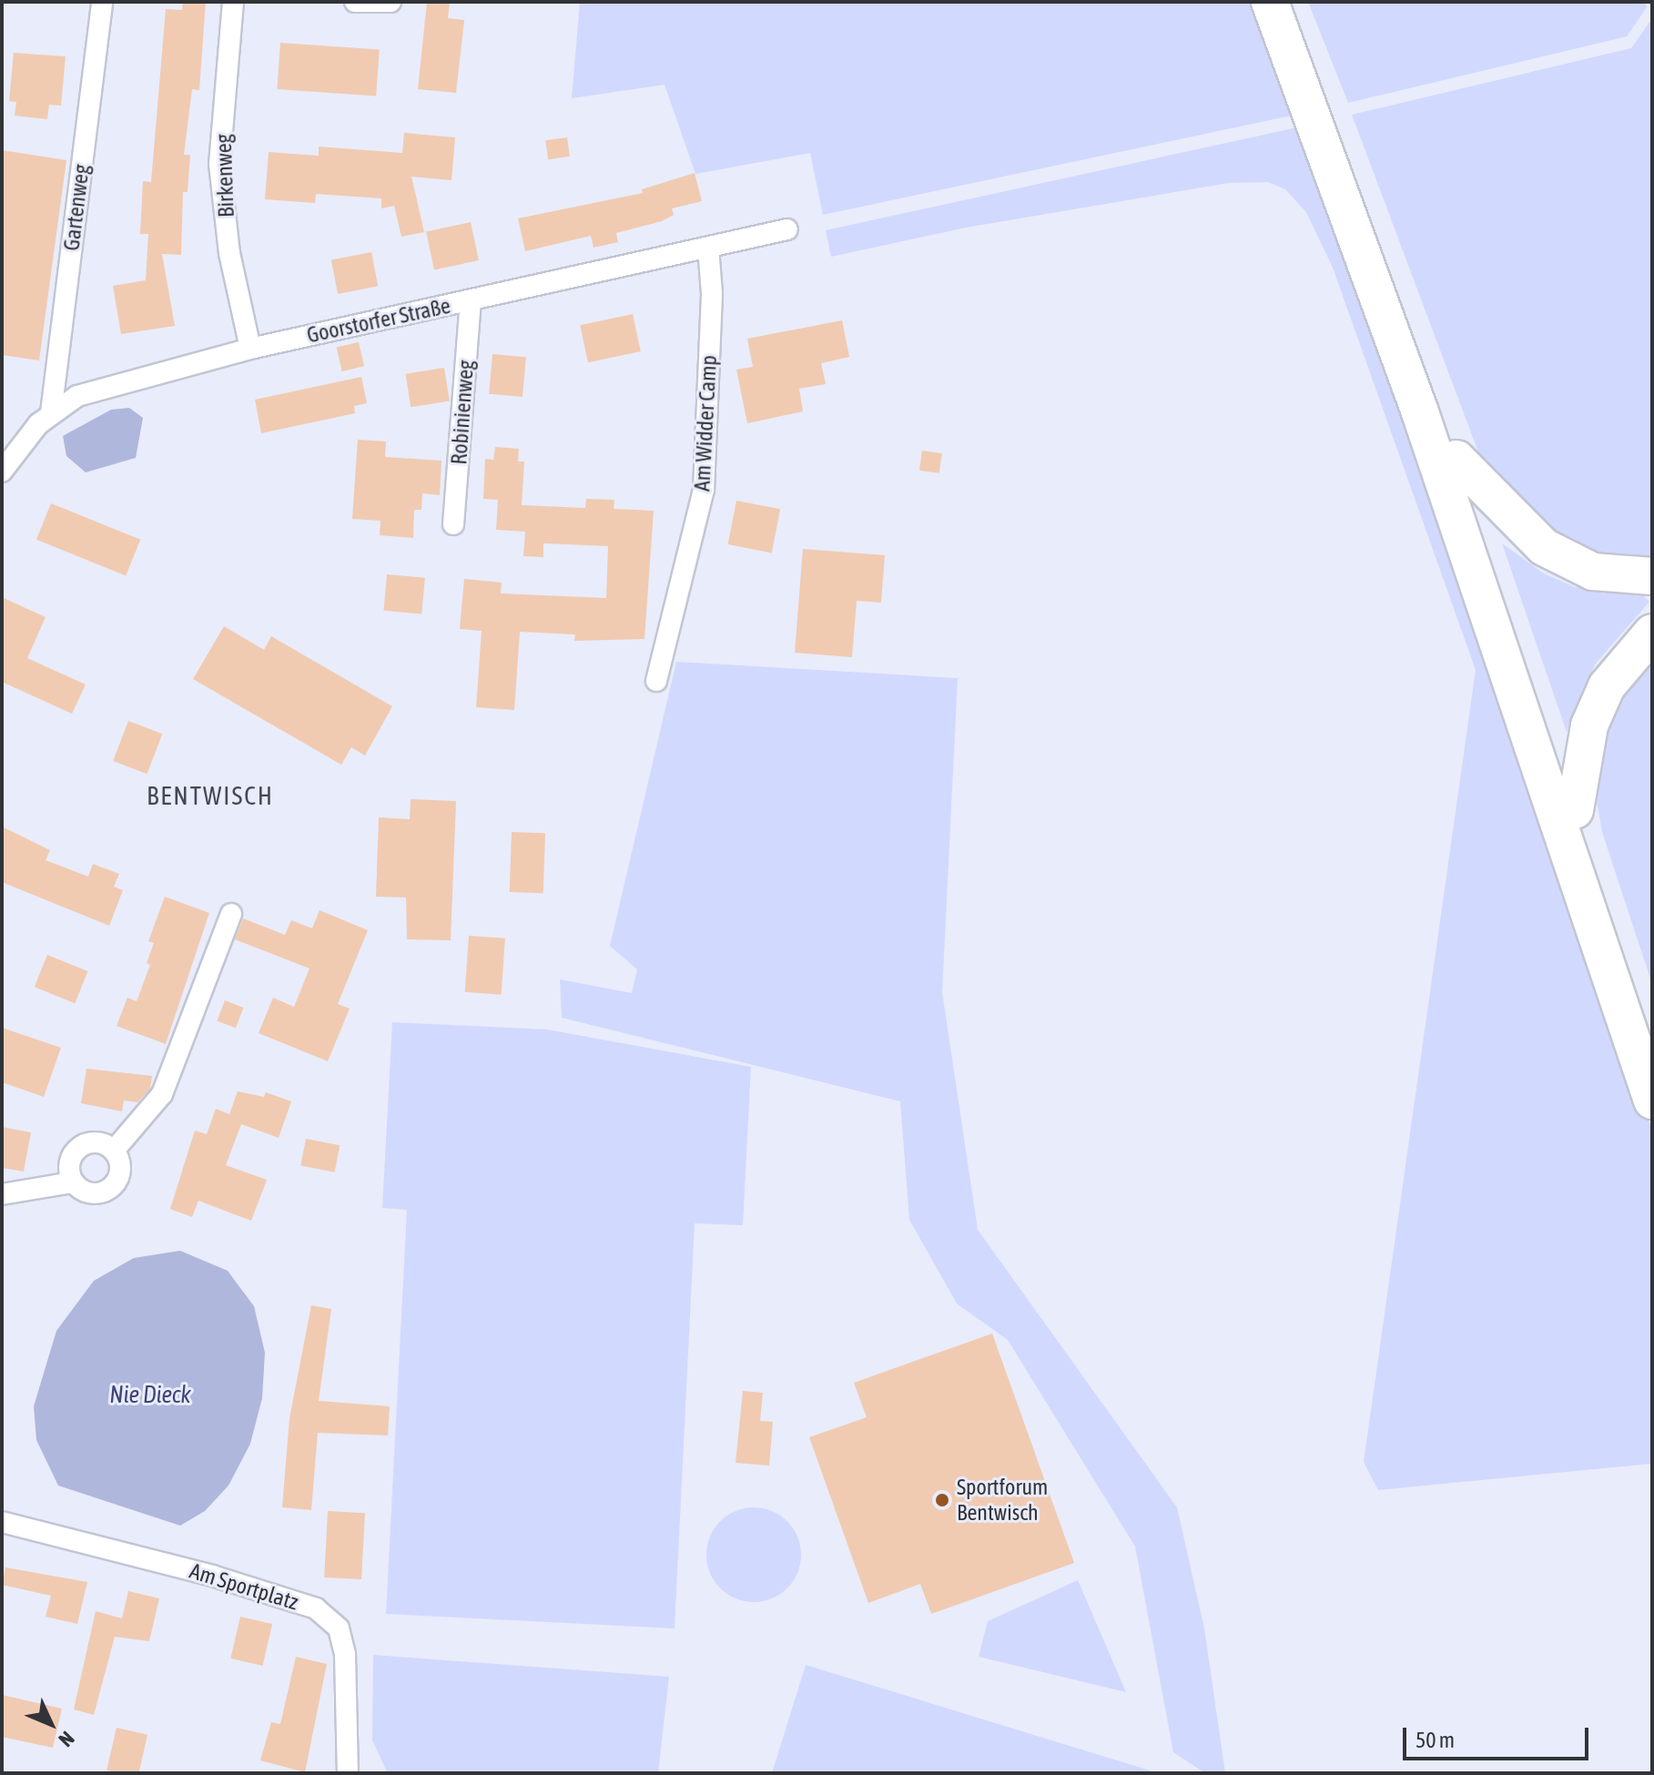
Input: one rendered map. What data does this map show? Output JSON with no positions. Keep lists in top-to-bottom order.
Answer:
{
  "streets": {
    "street": [
      "Birkenweg",
      "Gartenweg",
      "Goorstorfer Straße",
      "Robinienweg",
      "Am Widder Camp",
      "Am Sportplatz"
    ]
  },
  "crossings": [
    ["Birkenweg", "Goorstorfer Straße"],
    ["Gartenweg", "Goorstorfer Straße"],
    ["Goorstorfer Straße", "Robinienweg"],
    ["Goorstorfer Straße", "Am Widder Camp"]
  ],
  "districts": ["BENTWISCH"],
  "water": ["Nie Dieck"],
  "places": ["Sportforum Bentwisch"],
  "scale_bar": "50 m",
  "north": "bottom right"
}
